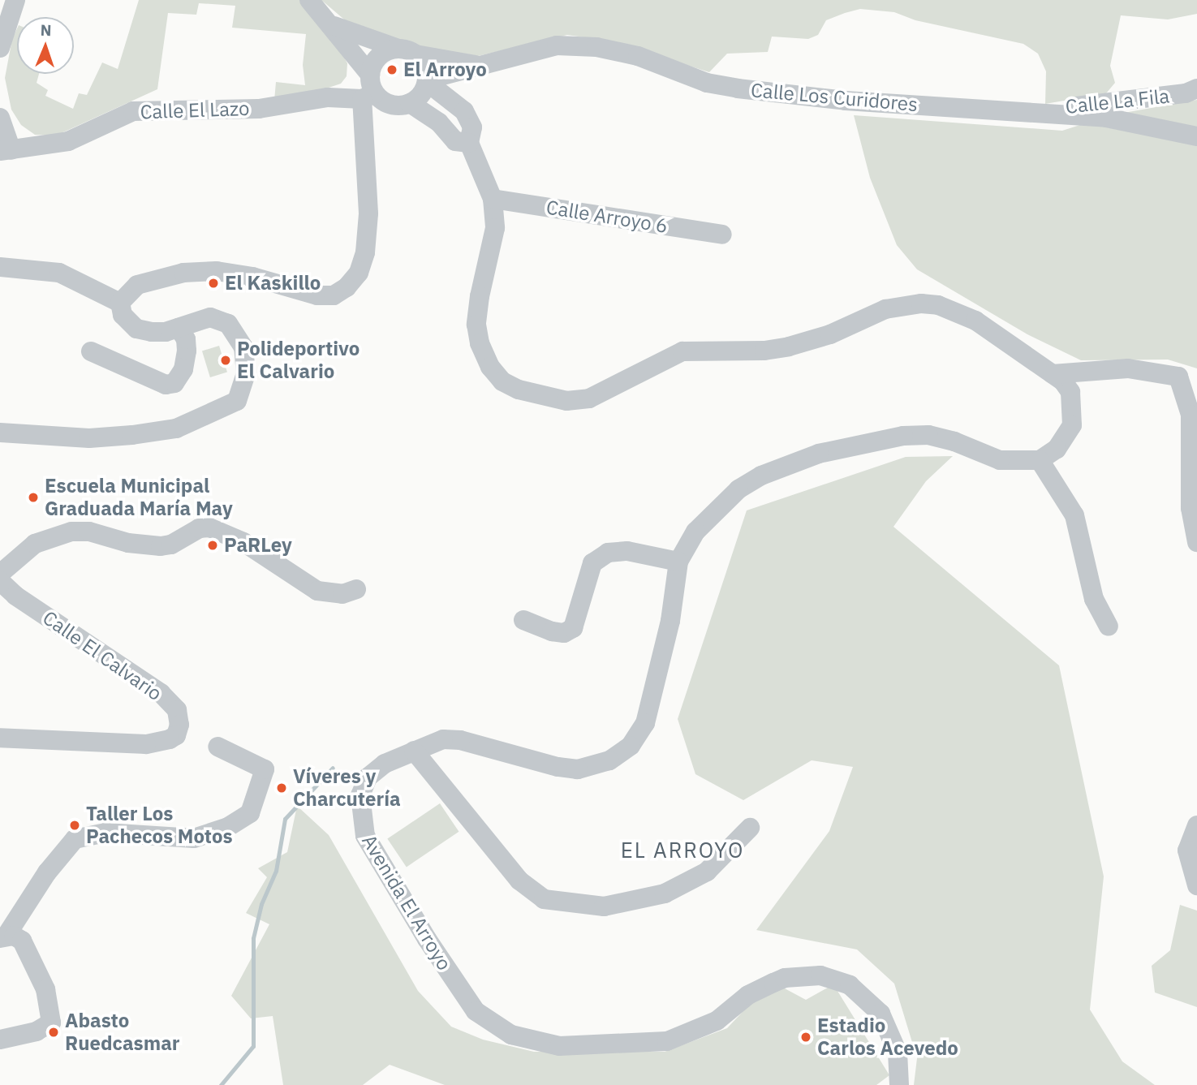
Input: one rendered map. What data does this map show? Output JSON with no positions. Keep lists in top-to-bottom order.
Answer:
{
  "streets": {
    "street": [
      "Calle Los Curidores",
      "Calle La Fila",
      "Calle El Lazo",
      "Calle Arroyo 6",
      "Calle El Calvario",
      "Avenida El Arroyo"
    ]
  },
  "crossings": [
    ["Calle Los Curidores", "Calle La Fila"],
    ["Calle Los Curidores", "Calle El Lazo"]
  ],
  "districts": ["EL ARROYO"],
  "places": [
    "El Arroyo",
    "El Kaskillo",
    "Polideportivo El Calvario",
    "Escuela Municipal Graduada María May",
    "PaRLey",
    "Víveres y Charcutería",
    "Taller Los Pachecos Motos",
    "Abasto Ruedcasmar",
    "Estadio Carlos Acevedo"
  ],
  "north": "top"
}
